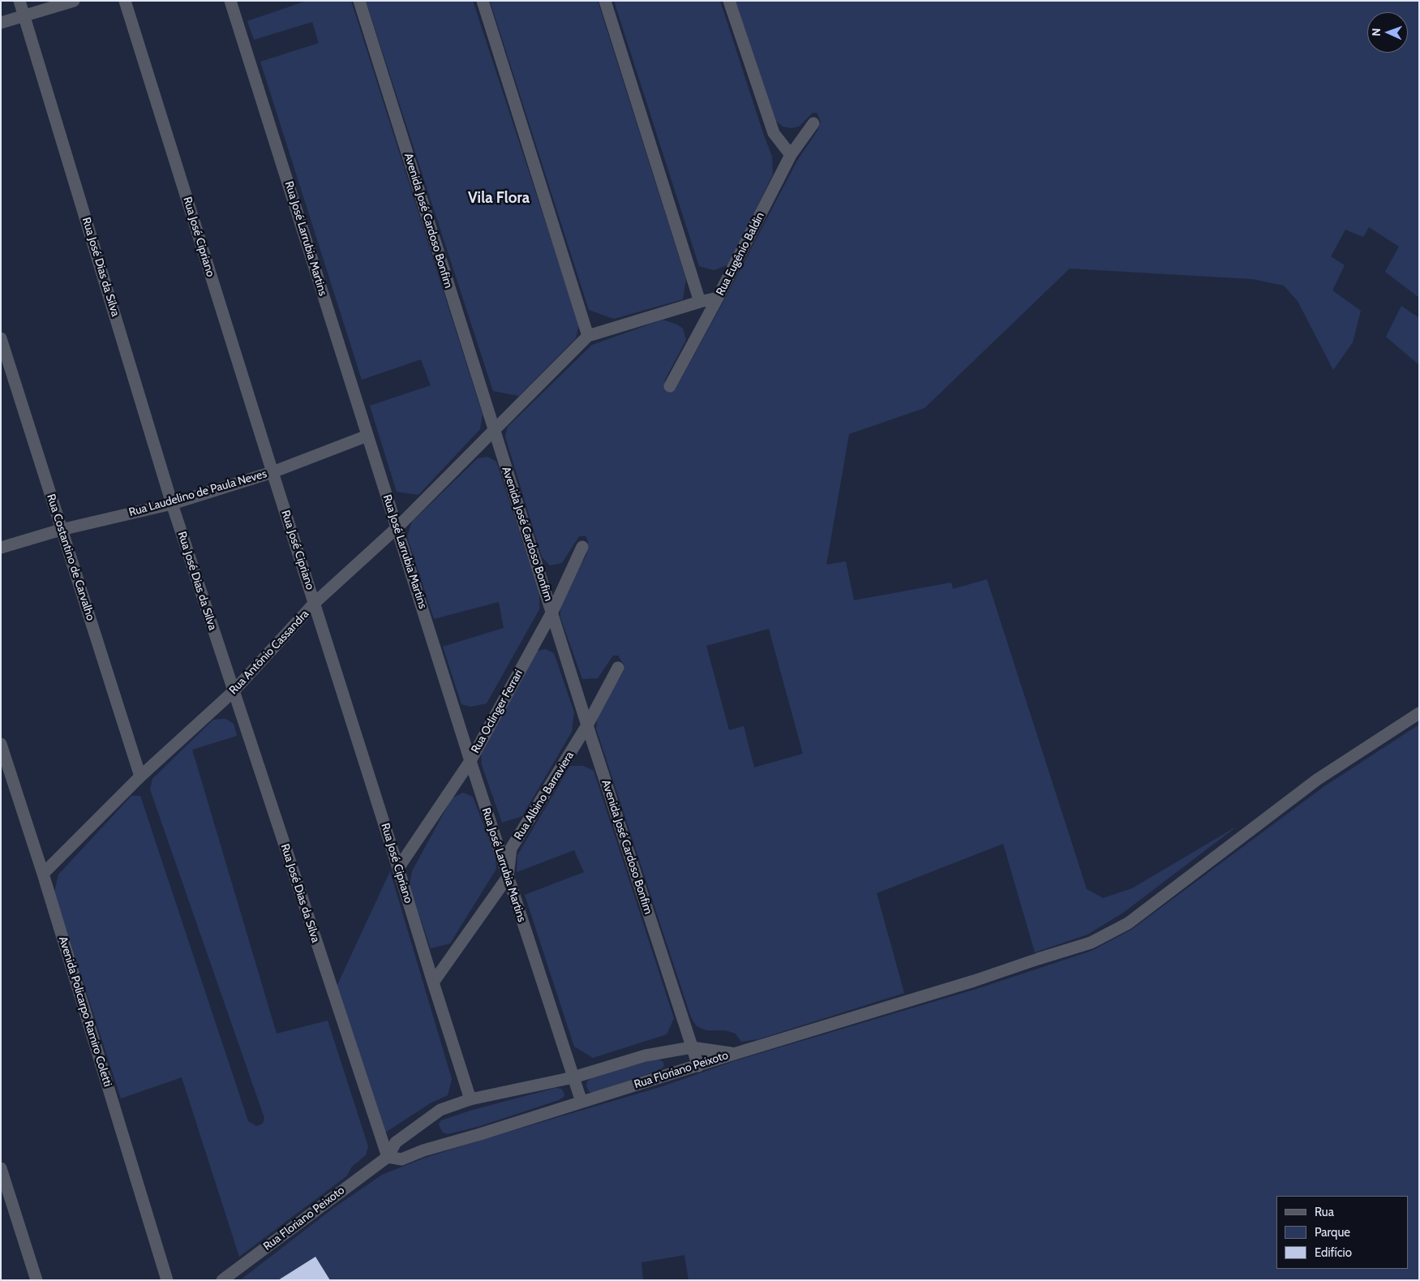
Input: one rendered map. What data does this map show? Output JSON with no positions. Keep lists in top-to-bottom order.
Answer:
{
  "streets": {
    "street": [
      "Avenida José Cardoso Bonfim",
      "Rua José Cipriano",
      "Rua José Larrubia Martins",
      "Rua Eugênio Baldin",
      "Rua José Dias da Silva",
      "Rua Laudelino de Paula Neves",
      "Rua Costantino de Carvalho",
      "Rua Antônio Cassandra",
      "Rua Oclinger Ferrari",
      "Rua Albino Barraviera",
      "Avenida Policarpo Ramiro Coletti",
      "Rua Floriano Peixoto"
    ]
  },
  "crossings": [
    ["Avenida José Cardoso Bonfim", "Rua Antônio Cassandra"],
    ["Avenida José Cardoso Bonfim", "Rua Oclinger Ferrari"],
    ["Avenida José Cardoso Bonfim", "Rua Albino Barraviera"],
    ["Avenida José Cardoso Bonfim", "Rua Floriano Peixoto"],
    ["Rua José Cipriano", "Rua Laudelino de Paula Neves"],
    ["Rua José Cipriano", "Rua Antônio Cassandra"],
    ["Rua José Cipriano", "Rua Oclinger Ferrari"],
    ["Rua José Cipriano", "Rua Albino Barraviera"],
    ["Rua José Cipriano", "Rua Floriano Peixoto"],
    ["Rua José Larrubia Martins", "Rua Laudelino de Paula Neves"],
    ["Rua José Larrubia Martins", "Rua Antônio Cassandra"],
    ["Rua José Larrubia Martins", "Rua Oclinger Ferrari"],
    ["Rua José Larrubia Martins", "Rua Albino Barraviera"],
    ["Rua José Larrubia Martins", "Rua Floriano Peixoto"],
    ["Rua José Dias da Silva", "Rua Laudelino de Paula Neves"],
    ["Rua José Dias da Silva", "Rua Antônio Cassandra"],
    ["Rua José Dias da Silva", "Rua Floriano Peixoto"],
    ["Rua Laudelino de Paula Neves", "Rua Costantino de Carvalho"],
    ["Rua Costantino de Carvalho", "Rua Antônio Cassandra"],
    ["Rua Antônio Cassandra", "Avenida Policarpo Ramiro Coletti"]
  ],
  "districts": ["Vila Flora"],
  "legend": ["Rua", "Parque", "Edifício"],
  "north": "left"
}
